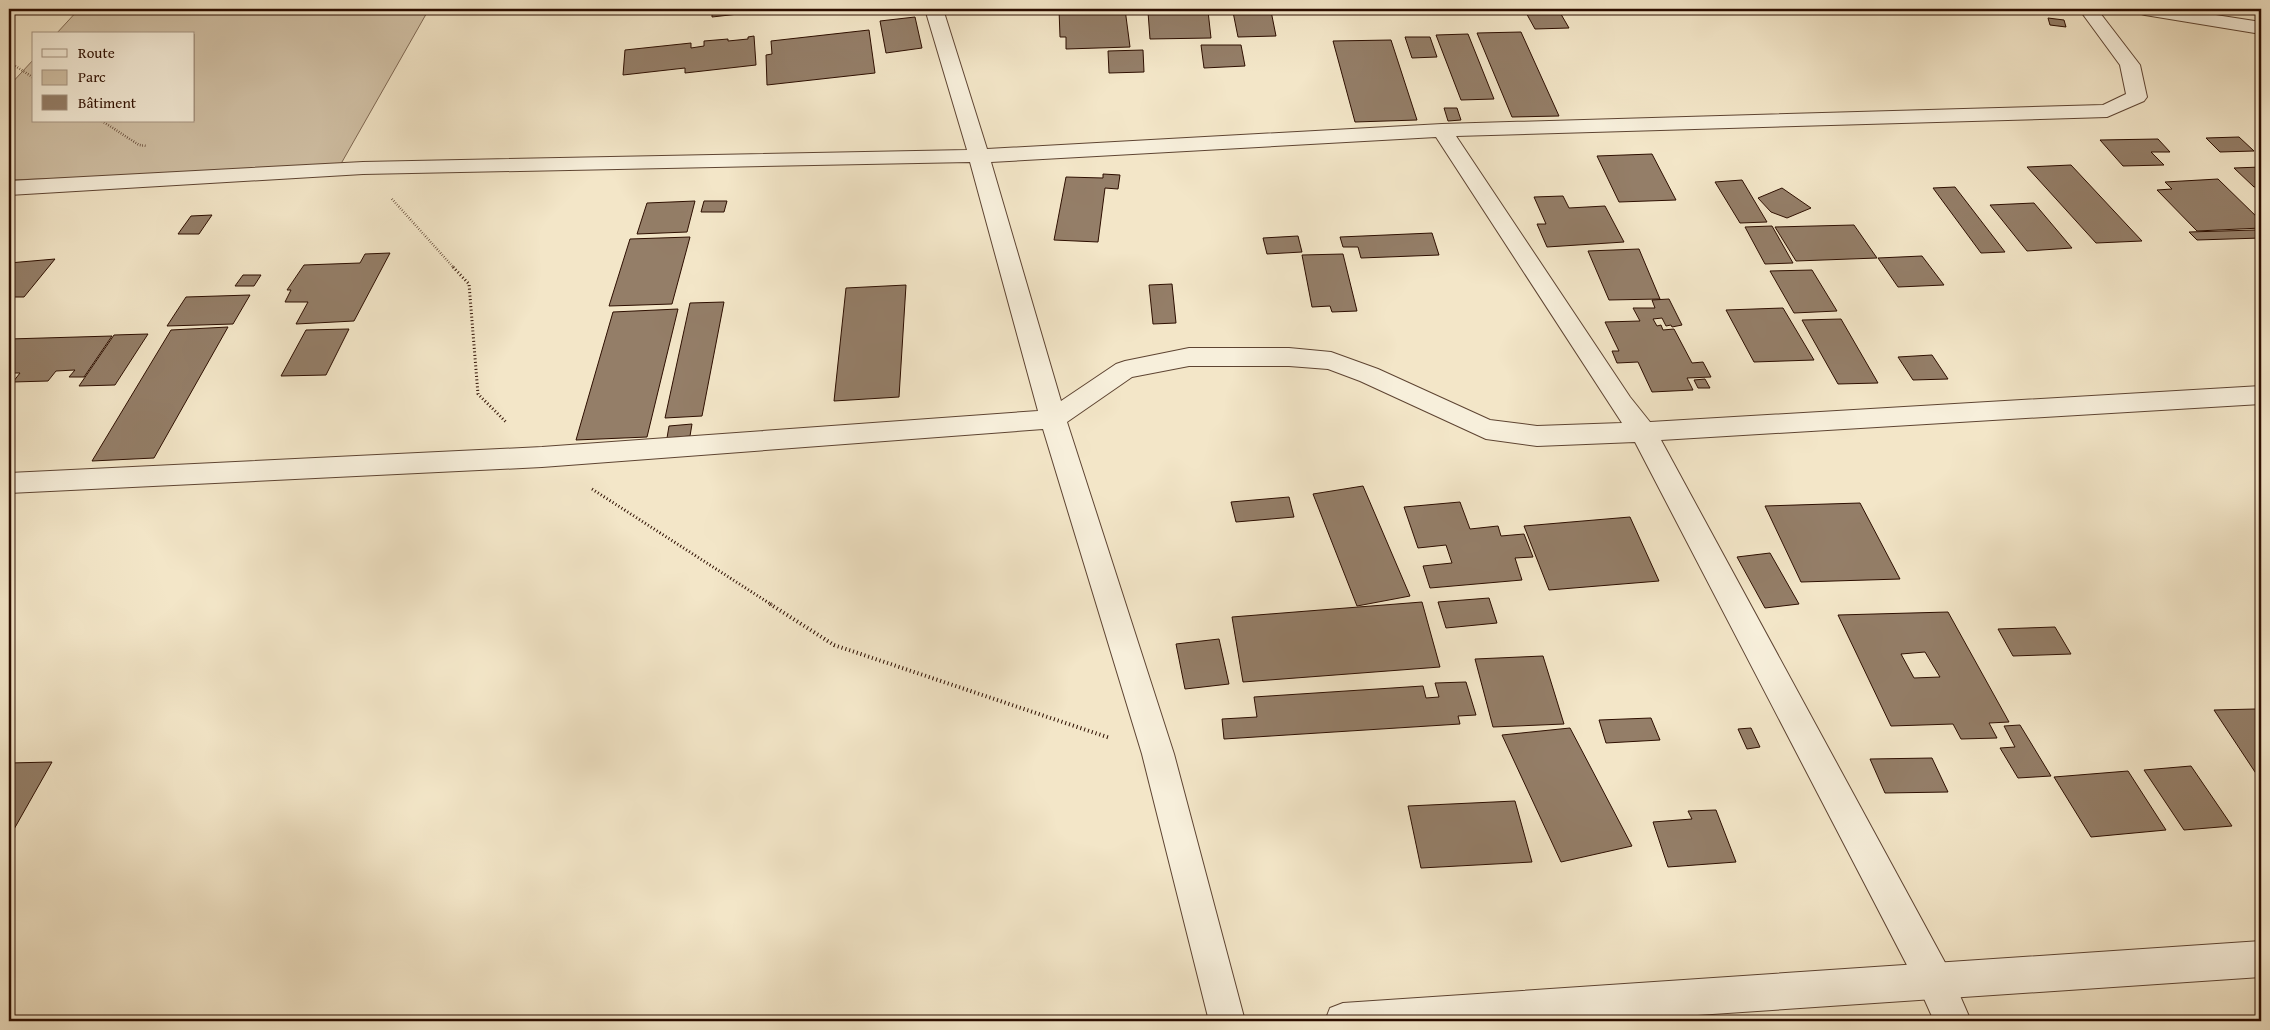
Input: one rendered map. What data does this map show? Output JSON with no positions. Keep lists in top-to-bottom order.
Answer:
{
  "legend": ["Route", "Parc", "Bâtiment"]
}
